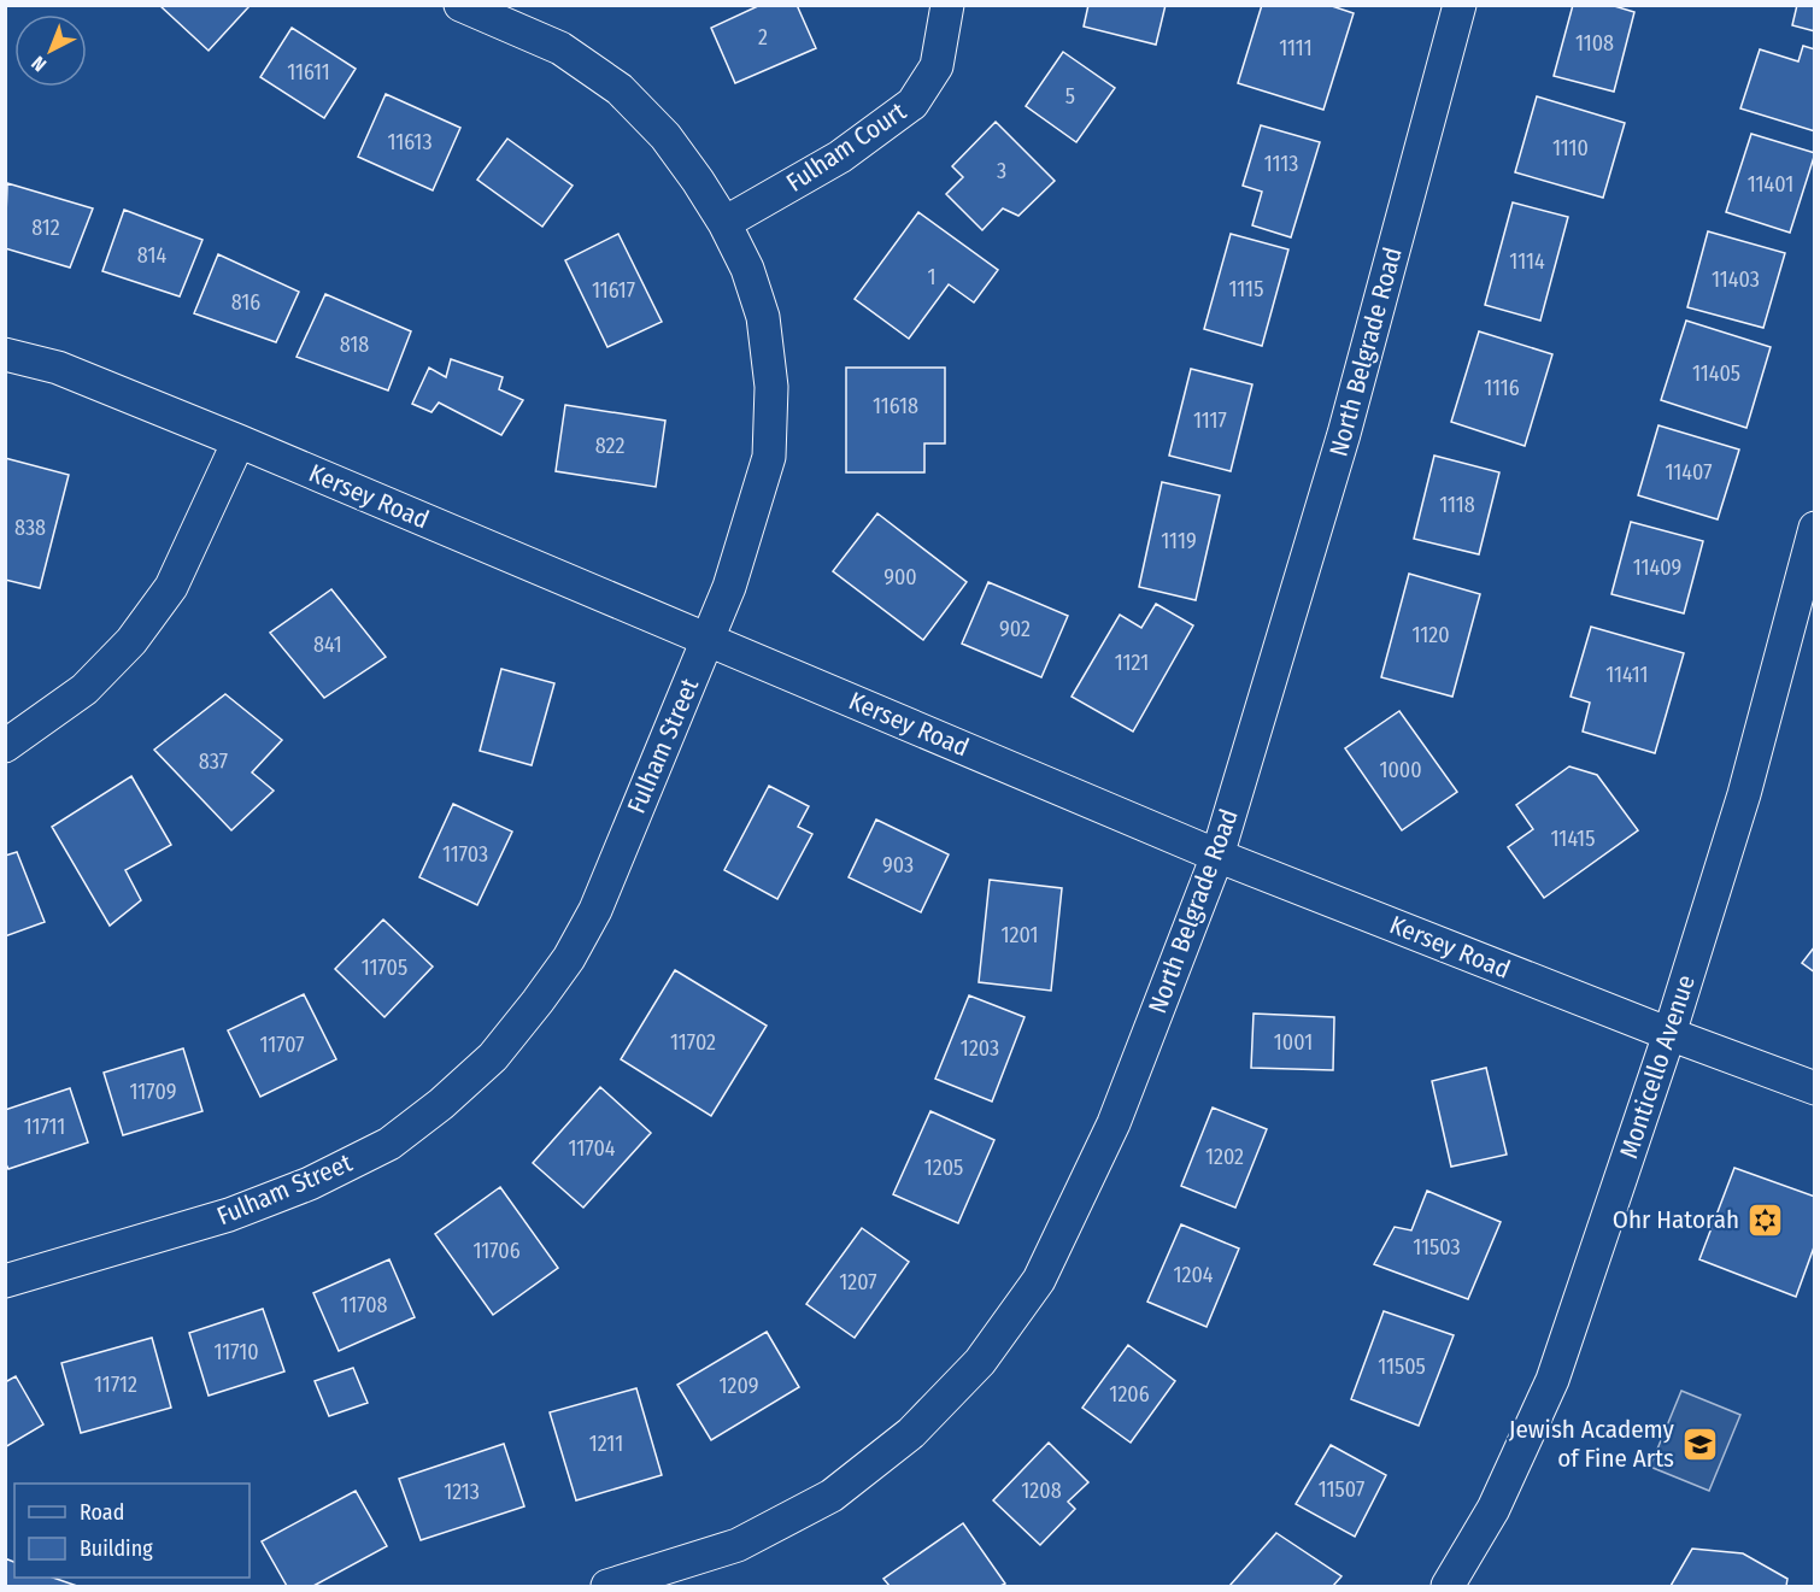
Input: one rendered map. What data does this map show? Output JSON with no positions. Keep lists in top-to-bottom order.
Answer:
{
  "streets": {
    "street": [
      "Fulham Court",
      "North Belgrade Road",
      "Kersey Road",
      "Fulham Street",
      "Monticello Avenue"
    ]
  },
  "crossings": [
    ["Fulham Court", "Fulham Street"],
    ["North Belgrade Road", "Kersey Road"],
    ["Kersey Road", "Fulham Street"],
    ["Kersey Road", "Monticello Avenue"]
  ],
  "places": {
    "synagogue": ["Ohr Hatorah"],
    "school or university": ["Jewish Academy of Fine Arts"]
  },
  "house_numbers": [
    "2",
    "1108",
    "1111",
    "11611",
    "5",
    "11613",
    "1110",
    "1113",
    "3",
    "11401",
    "812",
    "814",
    "1114",
    "1",
    "11403",
    "1115",
    "11617",
    "816",
    "818",
    "11405",
    "1116",
    "11618",
    "1117",
    "822",
    "11407",
    "1118",
    "838",
    "1119",
    "11409",
    "900",
    "902",
    "1120",
    "841",
    "1121",
    "11411",
    "837",
    "1000",
    "11415",
    "11703",
    "903",
    "1201",
    "11705",
    "11702",
    "1001",
    "11707",
    "1203",
    "11709",
    "11711",
    "11704",
    "1202",
    "1205",
    "11503",
    "11706",
    "1204",
    "1207",
    "11708",
    "11710",
    "11505",
    "11712",
    "1209",
    "1206",
    "1211",
    "11507",
    "1208",
    "1213"
  ],
  "legend": ["Road", "Building"],
  "north": "bottom left"
}
